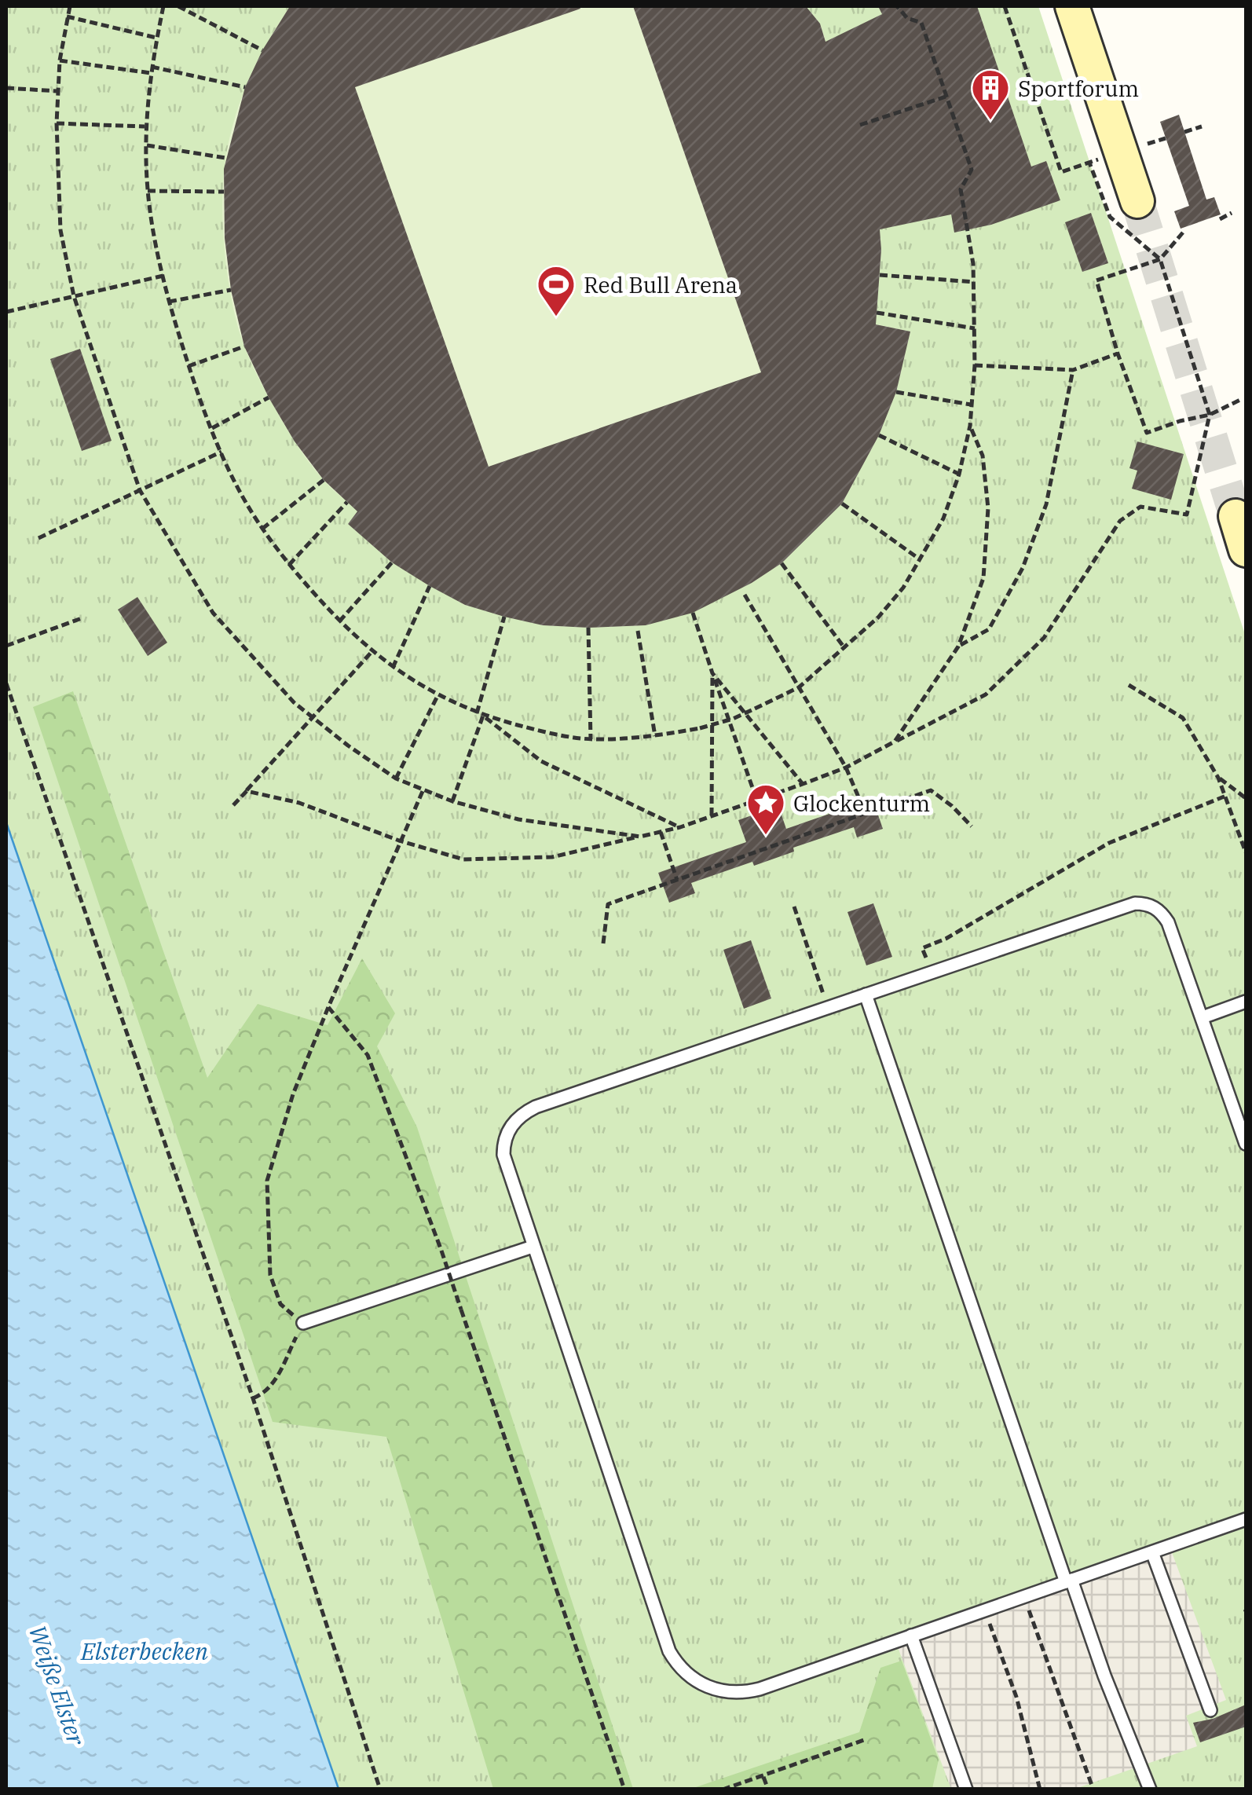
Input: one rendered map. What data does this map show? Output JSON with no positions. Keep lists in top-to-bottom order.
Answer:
{
  "water": ["Elsterbecken", "Weiße Elster"],
  "places": {
    "building": ["Sportforum"],
    "sports": ["Red Bull Arena"],
    "place": ["Glockenturm"]
  }
}
